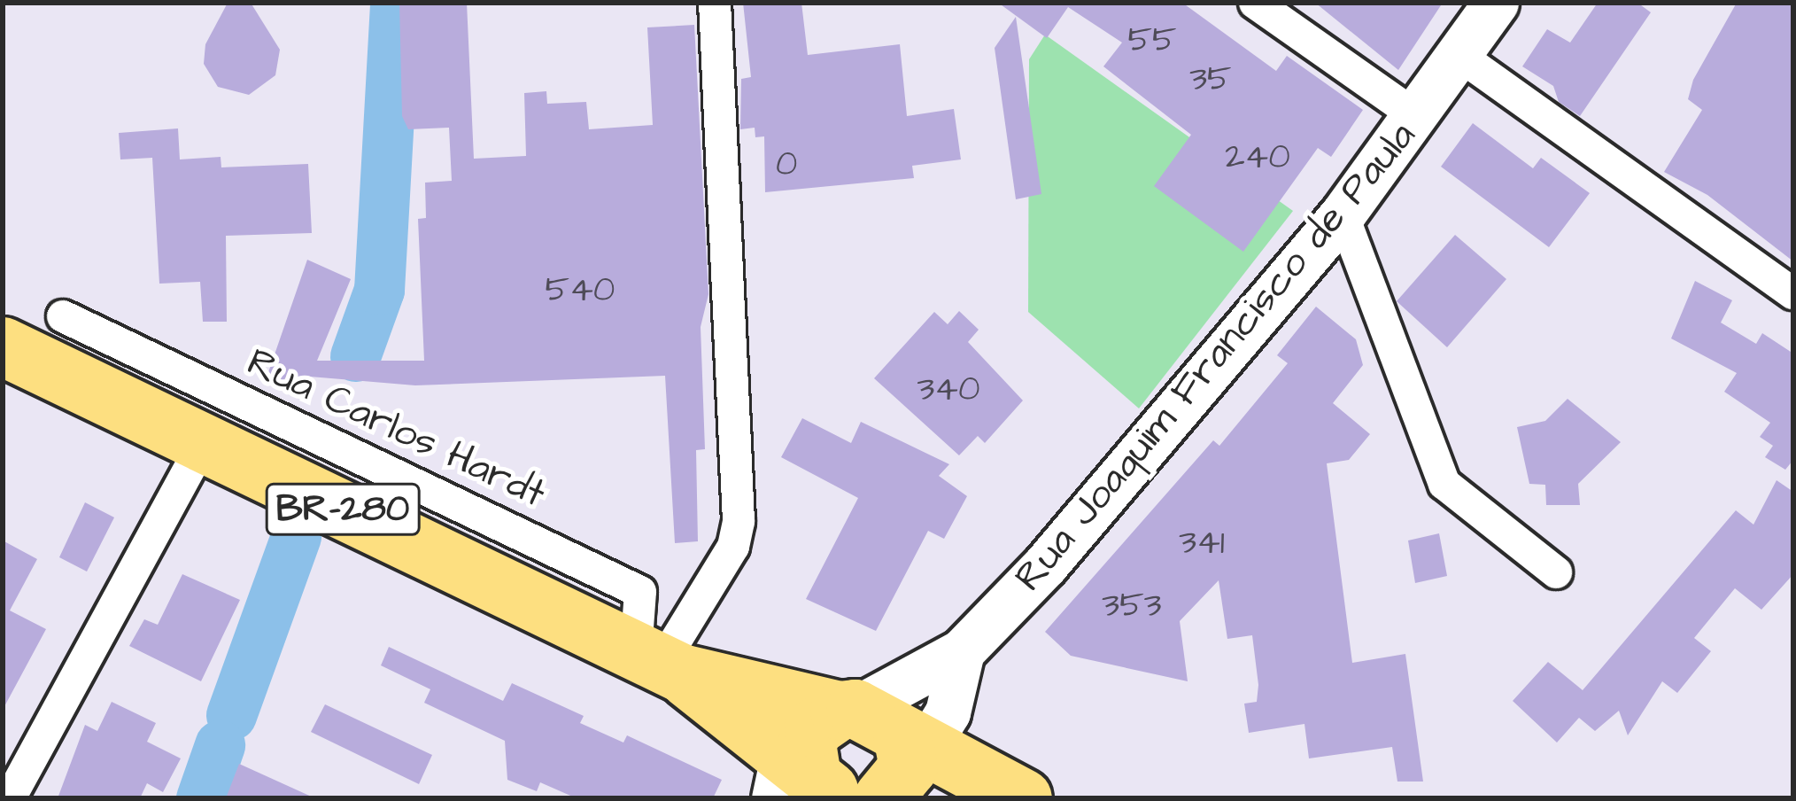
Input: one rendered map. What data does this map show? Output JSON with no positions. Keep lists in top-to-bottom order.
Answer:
{
  "streets": {
    "highway": ["BR-280"],
    "street": ["Rua Joaquim Francisco de Paula", "Rua Carlos Hardt"]
  },
  "crossings": [
    ["Rua Joaquim Francisco de Paula", "BR-280"],
    ["Rua Carlos Hardt", "BR-280"]
  ],
  "house_numbers": [
    "55",
    "35",
    "240",
    "0",
    "540",
    "340",
    "341",
    "353"
  ]
}
